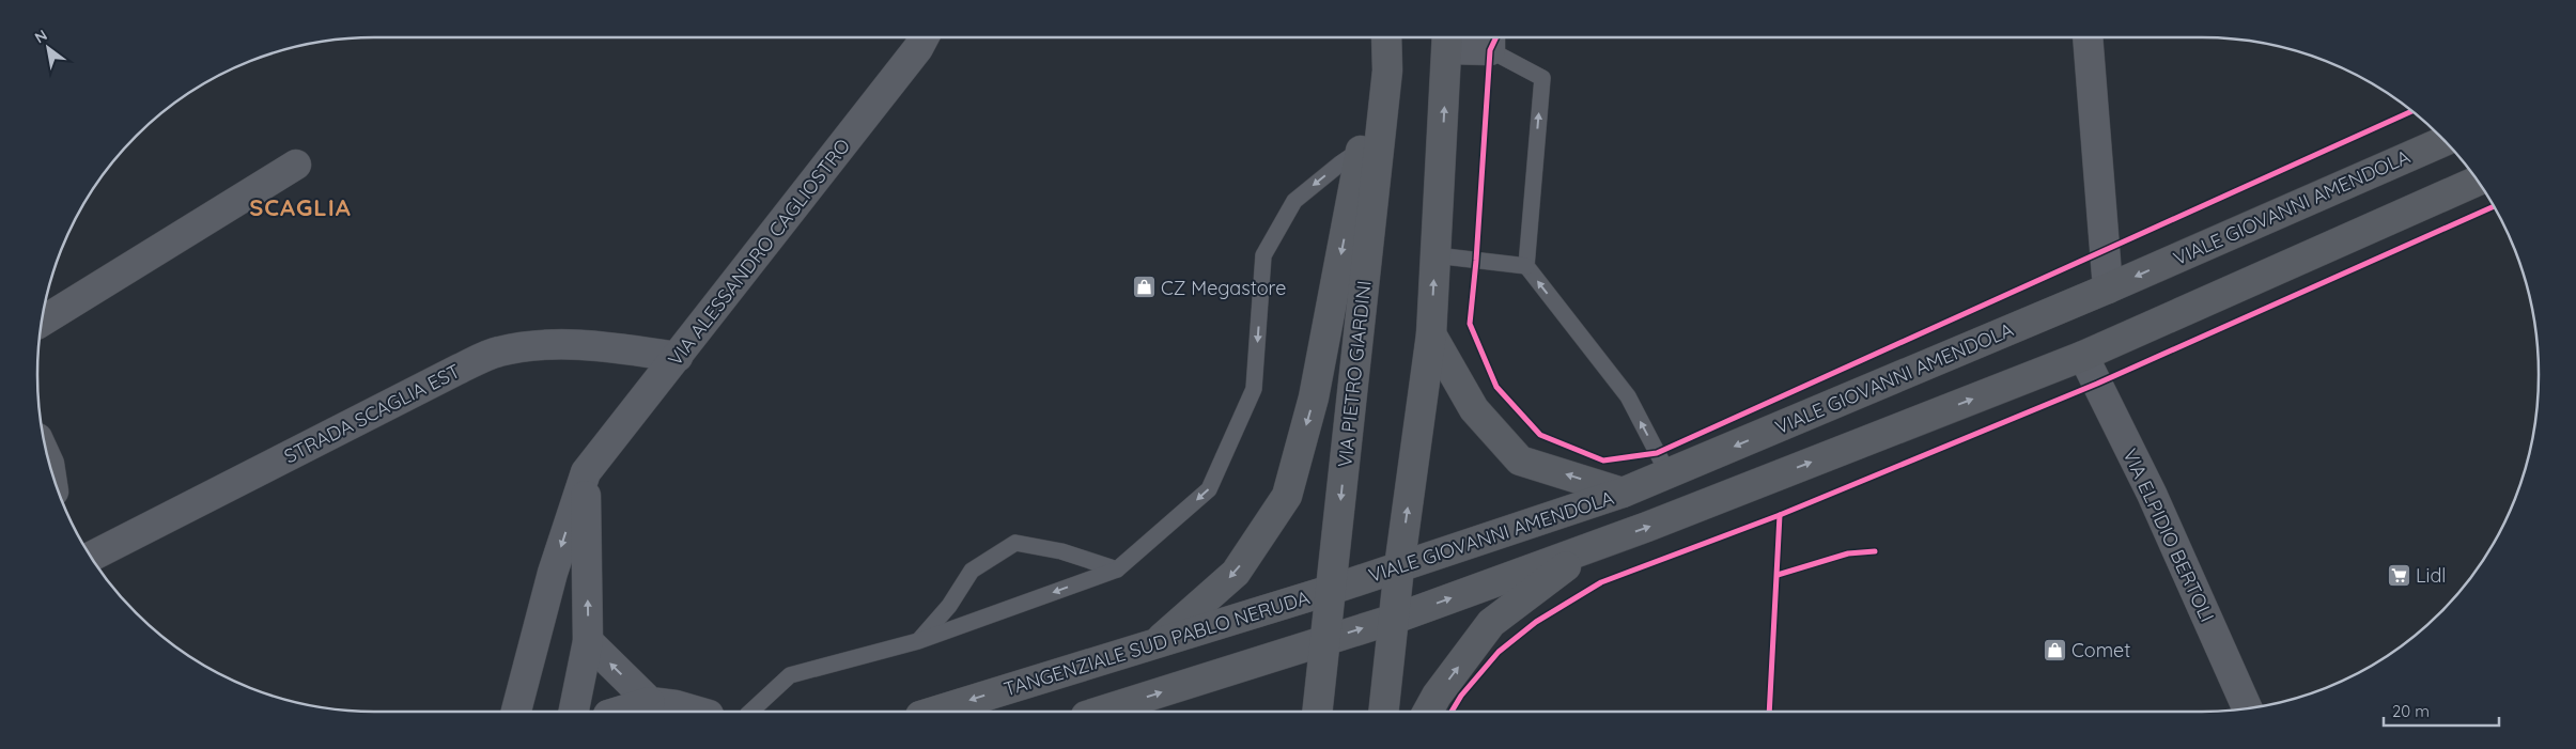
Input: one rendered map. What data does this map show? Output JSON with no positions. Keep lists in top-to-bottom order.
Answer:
{
  "streets": {
    "main road": ["VIALE GIOVANNI AMENDOLA", "VIA PIETRO GIARDINI", "TANGENZIALE SUD PABLO NERUDA"],
    "street": ["VIA ALESSANDRO CAGLIOSTRO", "STRADA SCAGLIA EST", "VIA ELPIDIO BERTOLI"]
  },
  "crossings": [
    ["VIALE GIOVANNI AMENDOLA", "VIA PIETRO GIARDINI"],
    ["VIALE GIOVANNI AMENDOLA", "VIA ELPIDIO BERTOLI"],
    ["VIALE GIOVANNI AMENDOLA", "TANGENZIALE SUD PABLO NERUDA"],
    ["VIA ALESSANDRO CAGLIOSTRO", "STRADA SCAGLIA EST"],
    ["VIA PIETRO GIARDINI", "TANGENZIALE SUD PABLO NERUDA"]
  ],
  "districts": ["SCAGLIA"],
  "places": {
    "shop": ["CZ Megastore", "Comet"],
    "supermarket": ["Lidl"]
  },
  "scale_bar": "20 m",
  "north": "top left"
}
